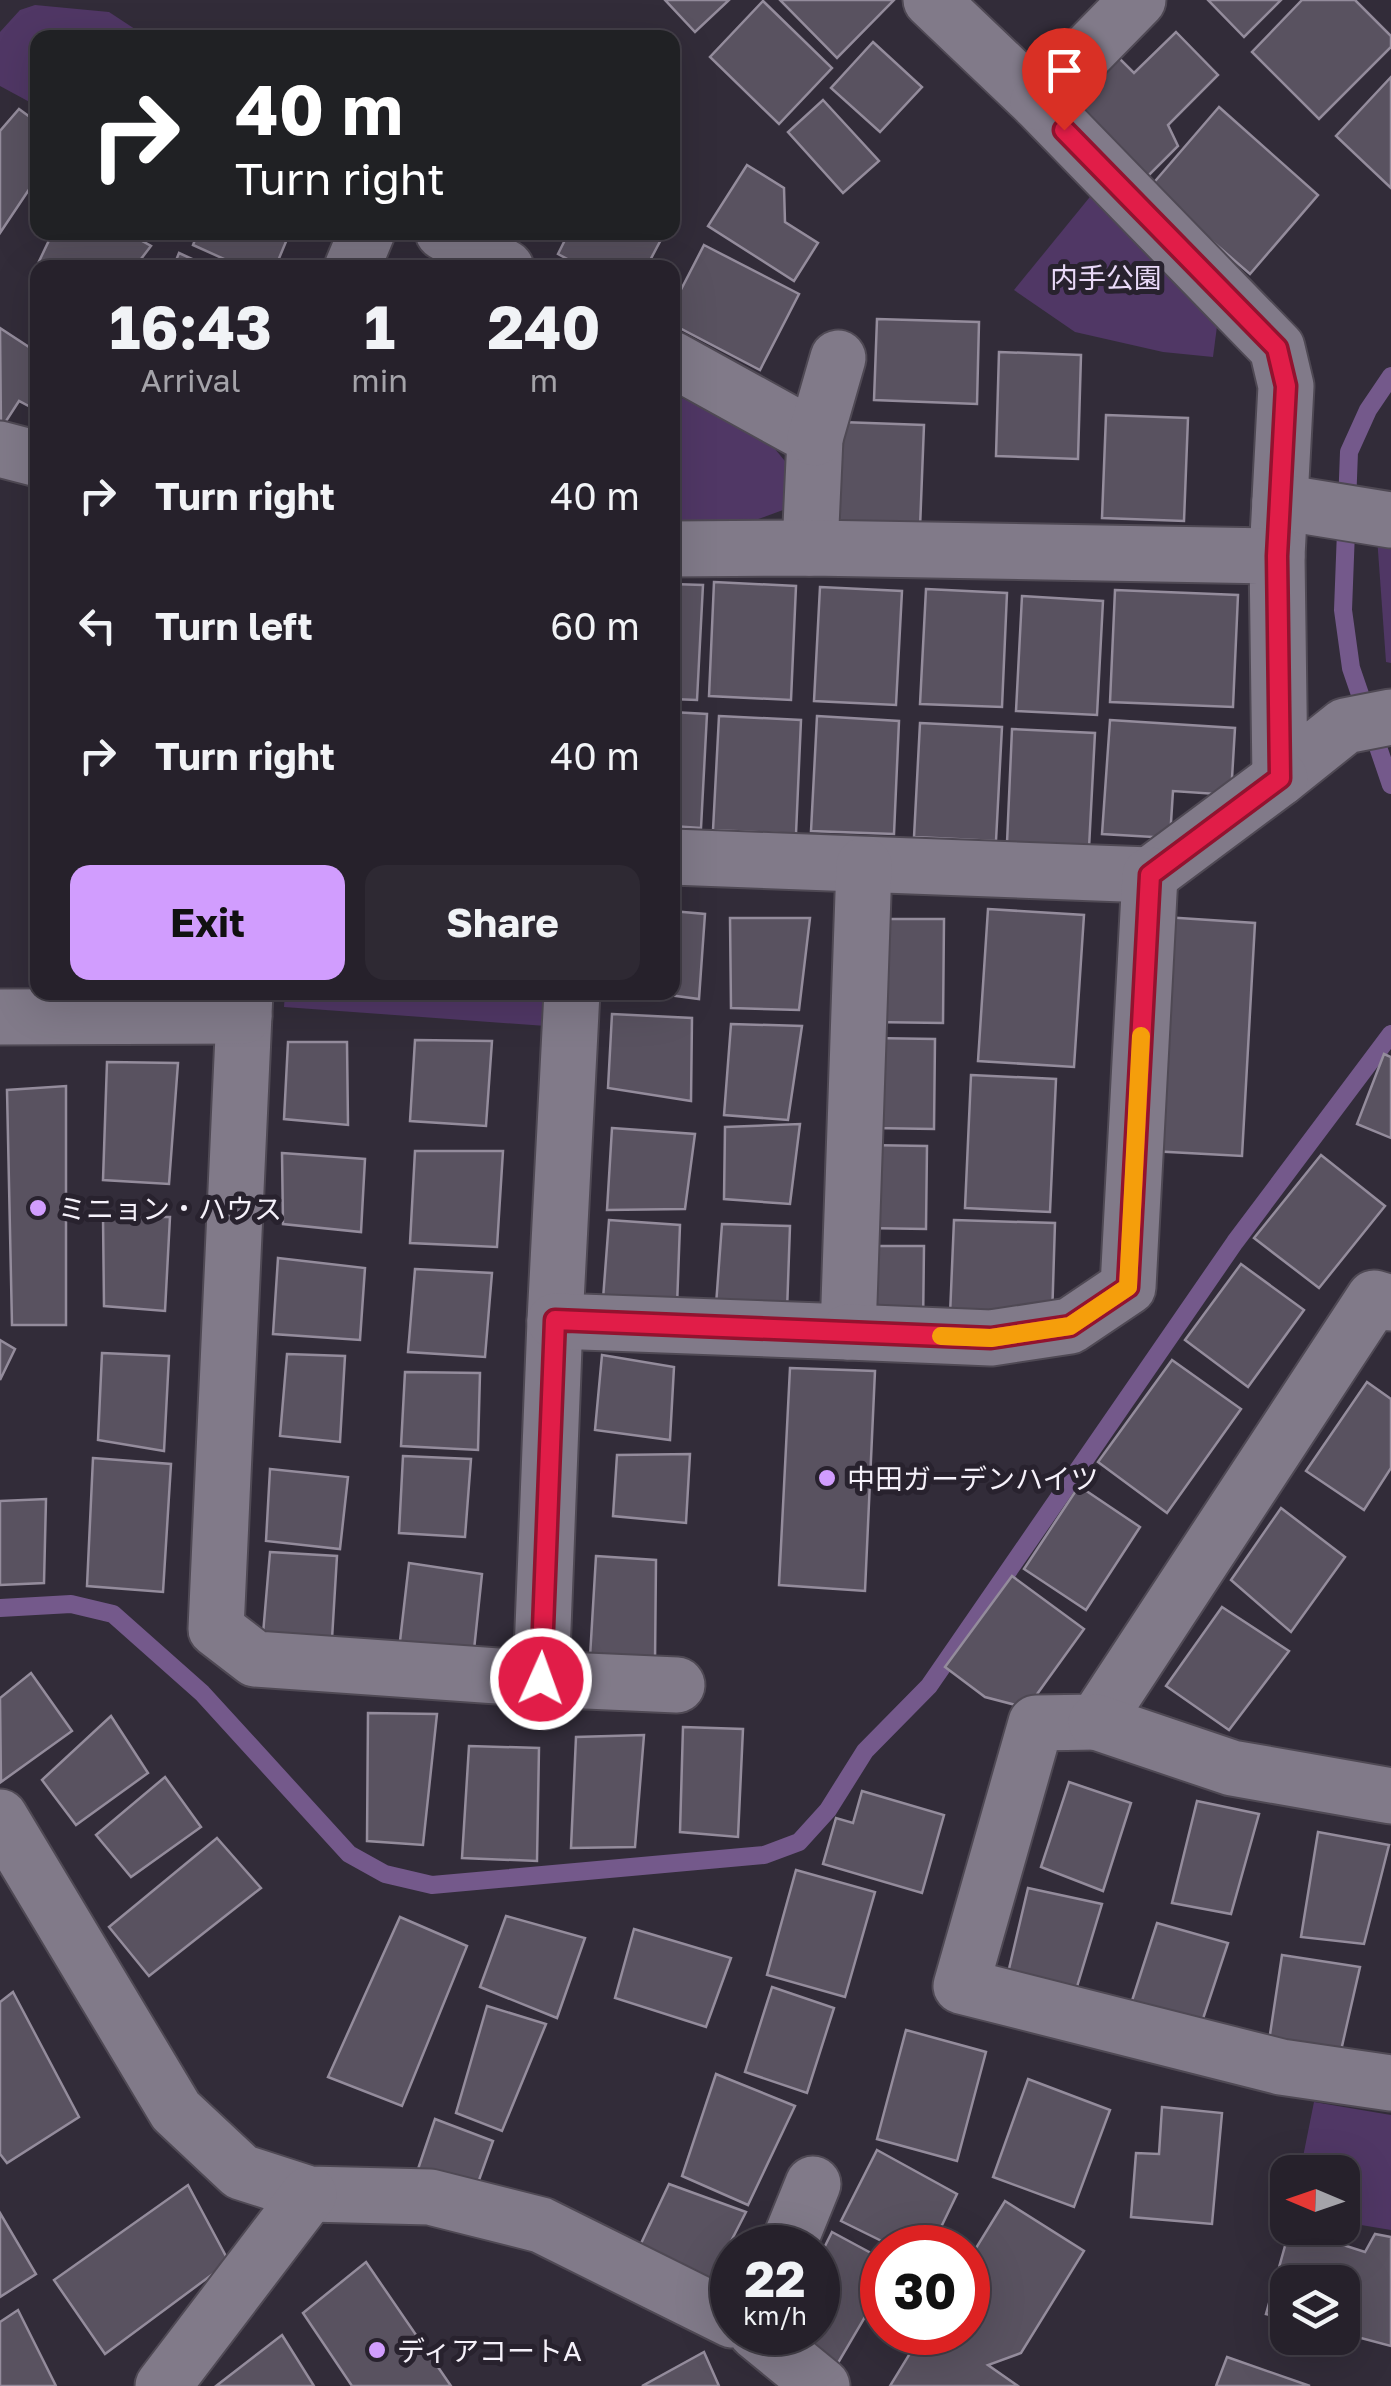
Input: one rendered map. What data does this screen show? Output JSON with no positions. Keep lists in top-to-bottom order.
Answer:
{
  "parks": ["内手公園"],
  "places": ["ミニョン・ハウス", "中田ガーデンハイツ", "ディアコートA"],
  "north": "left",
  "page": {
    "turn": ["40 m", "Turn right"],
    "eta": [
      "16:43",
      "Arrival",
      "1",
      "min",
      "240",
      "m"
    ],
    "list": [
      {
        "name": "Turn right",
        "value": "40 m"
      },
      {
        "name": "Turn left",
        "value": "60 m"
      },
      {
        "name": "Turn right",
        "value": "40 m"
      }
    ],
    "buttons": ["Exit", "Share"],
    "speed": "22 km/h",
    "limit": "30"
  }
}
